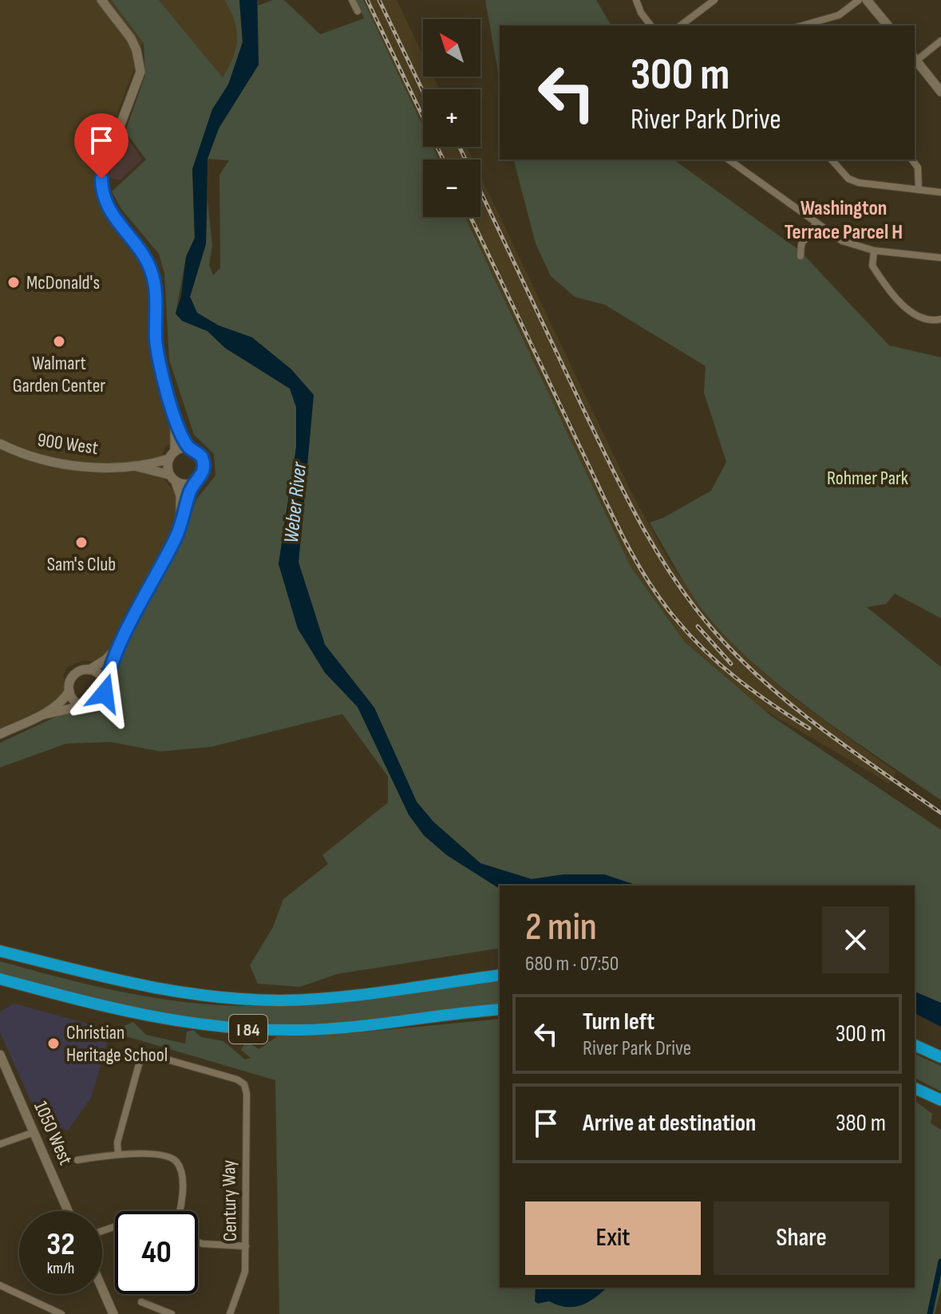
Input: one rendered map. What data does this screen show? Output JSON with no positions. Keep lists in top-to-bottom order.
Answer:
{
  "streets": {
    "highway": ["I 84"],
    "street": ["900 West", "1050 West", "Century Way"]
  },
  "districts": ["Washington Terrace Parcel H"],
  "water": ["Weber River"],
  "parks": ["Rohmer Park"],
  "places": [
    "McDonald's",
    "Walmart Garden Center",
    "Sam's Club",
    "Christian Heritage School"
  ],
  "north": "top left",
  "page": {
    "map_buttons": ["+", "−"],
    "turn": ["300 m", "River Park Drive"],
    "heading": ["2 min", "680 m · 07:50"],
    "list": [
      {
        "name": "Turn left",
        "note": "River Park Drive",
        "value": "300 m"
      },
      {
        "name": "Arrive at destination",
        "value": "380 m"
      }
    ],
    "buttons": ["Exit", "Share"],
    "speed": "32 km/h",
    "limit": "40"
  }
}
